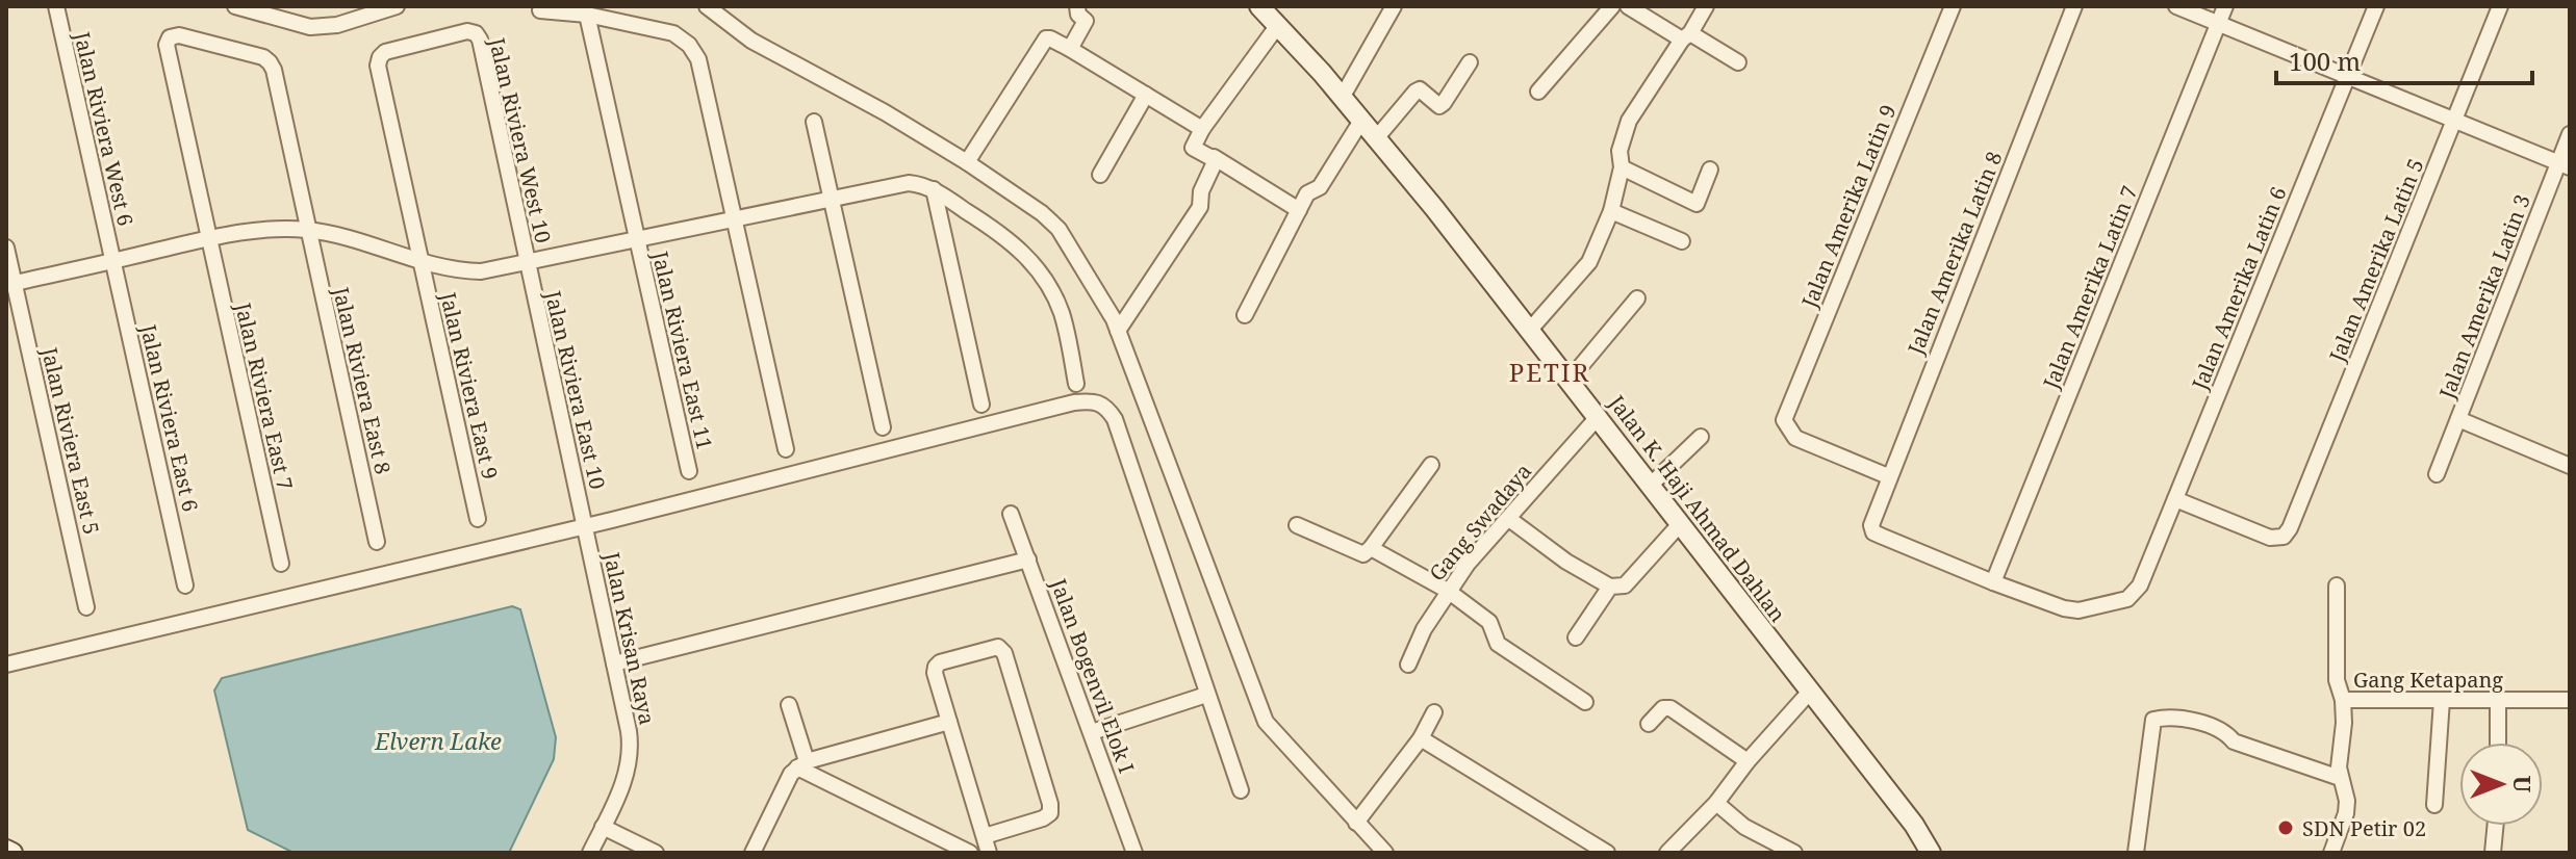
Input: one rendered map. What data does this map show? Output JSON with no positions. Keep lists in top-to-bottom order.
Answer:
{
  "streets": {
    "main road": ["Jalan K. Haji Ahmad Dahlan"],
    "street": [
      "Jalan Riviera West 6",
      "Jalan Riviera West 10",
      "Jalan Amerika Latin 9",
      "Jalan Amerika Latin 8",
      "Jalan Amerika Latin 5",
      "Jalan Amerika Latin 7",
      "Jalan Amerika Latin 6",
      "Jalan Amerika Latin 3",
      "Jalan Riviera East 11",
      "Jalan Riviera East 8",
      "Jalan Riviera East 9",
      "Jalan Riviera East 10",
      "Jalan Riviera East 7",
      "Jalan Riviera East 6",
      "Jalan Riviera East 5",
      "Gang Swadaya",
      "Jalan Krisan Raya",
      "Jalan Bogenvil Elok I",
      "Gang Ketapang"
    ]
  },
  "crossings": [
    ["Jalan Riviera West 6", "Jalan Riviera East 6"],
    ["Jalan Riviera West 10", "Jalan Riviera East 9"],
    ["Jalan Riviera West 10", "Jalan Riviera East 10"],
    ["Jalan Amerika Latin 9", "Jalan Amerika Latin 8"],
    ["Jalan Amerika Latin 8", "Jalan Amerika Latin 7"],
    ["Jalan Amerika Latin 8", "Jalan Amerika Latin 6"],
    ["Jalan Amerika Latin 5", "Jalan Amerika Latin 6"],
    ["Jalan Amerika Latin 7", "Jalan Amerika Latin 6"],
    ["Jalan Riviera East 8", "Jalan Riviera East 7"],
    ["Jalan Riviera East 10", "Jalan Krisan Raya"],
    ["Jalan K. Haji Ahmad Dahlan", "Gang Swadaya"]
  ],
  "districts": ["PETIR"],
  "water": ["Elvern Lake"],
  "places": ["SDN Petir 02"],
  "scale_bar": "100 m",
  "north": "right"
}
